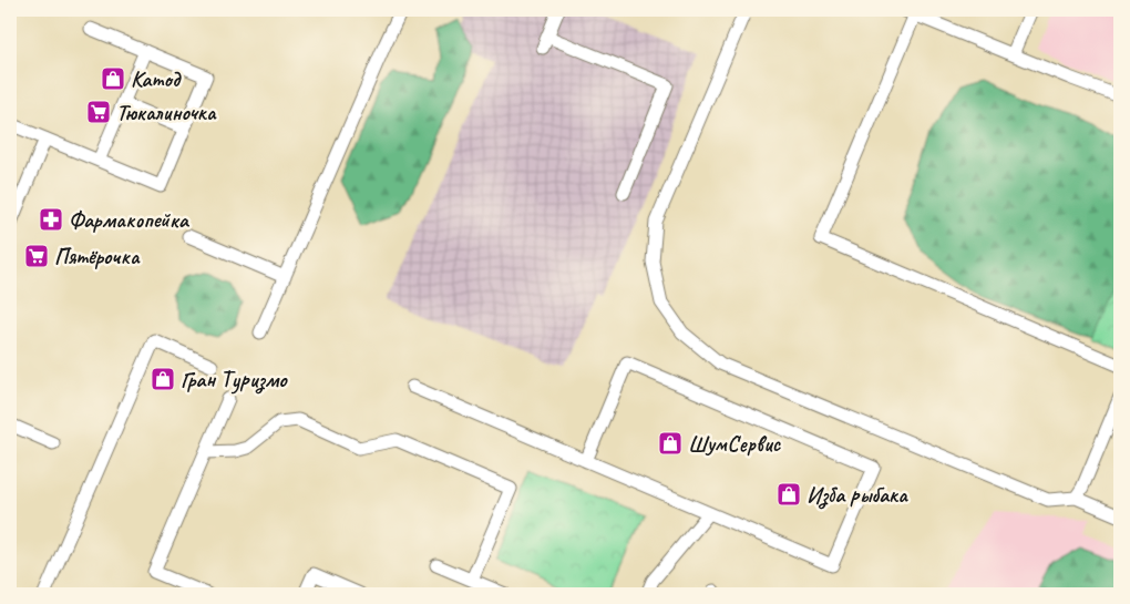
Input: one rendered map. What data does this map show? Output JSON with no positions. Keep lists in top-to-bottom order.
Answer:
{
  "places": {
    "shop": [
      "Катод",
      "Гран Туризмо",
      "ШумСервис",
      "Изба рыбака"
    ],
    "supermarket": ["Тюкалиночка", "Пятёрочка"],
    "pharmacy": ["Фармакопейка"]
  }
}
